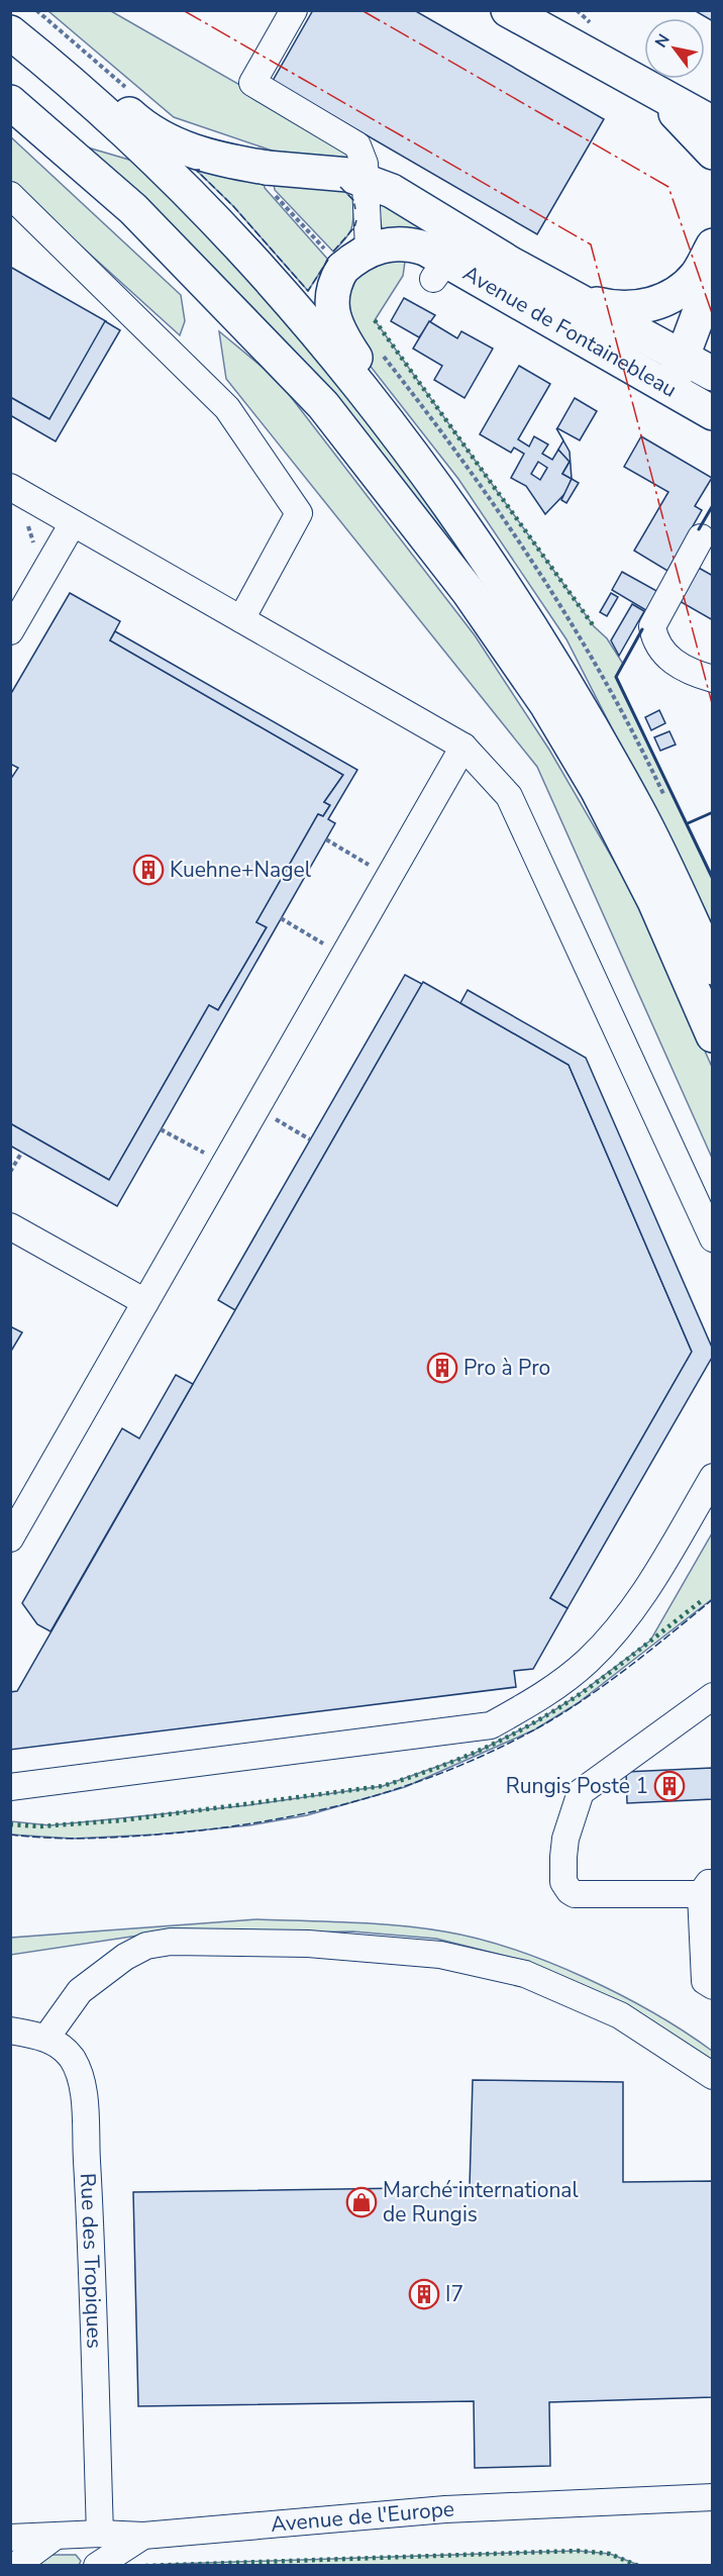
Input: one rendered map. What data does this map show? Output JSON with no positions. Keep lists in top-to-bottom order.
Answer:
{
  "streets": {
    "main road": ["Avenue de Fontainebleau"],
    "lane": ["Rue des Tropiques", "Avenue de l'Europe"]
  },
  "crossings": [
    ["Rue des Tropiques", "Avenue de l'Europe"]
  ],
  "places": {
    "building": [
      "Kuehne+Nagel",
      "Pro à Pro",
      "Rungis Poste 1",
      "I7"
    ],
    "shop": ["Marché international de Rungis"]
  },
  "north": "top left"
}
